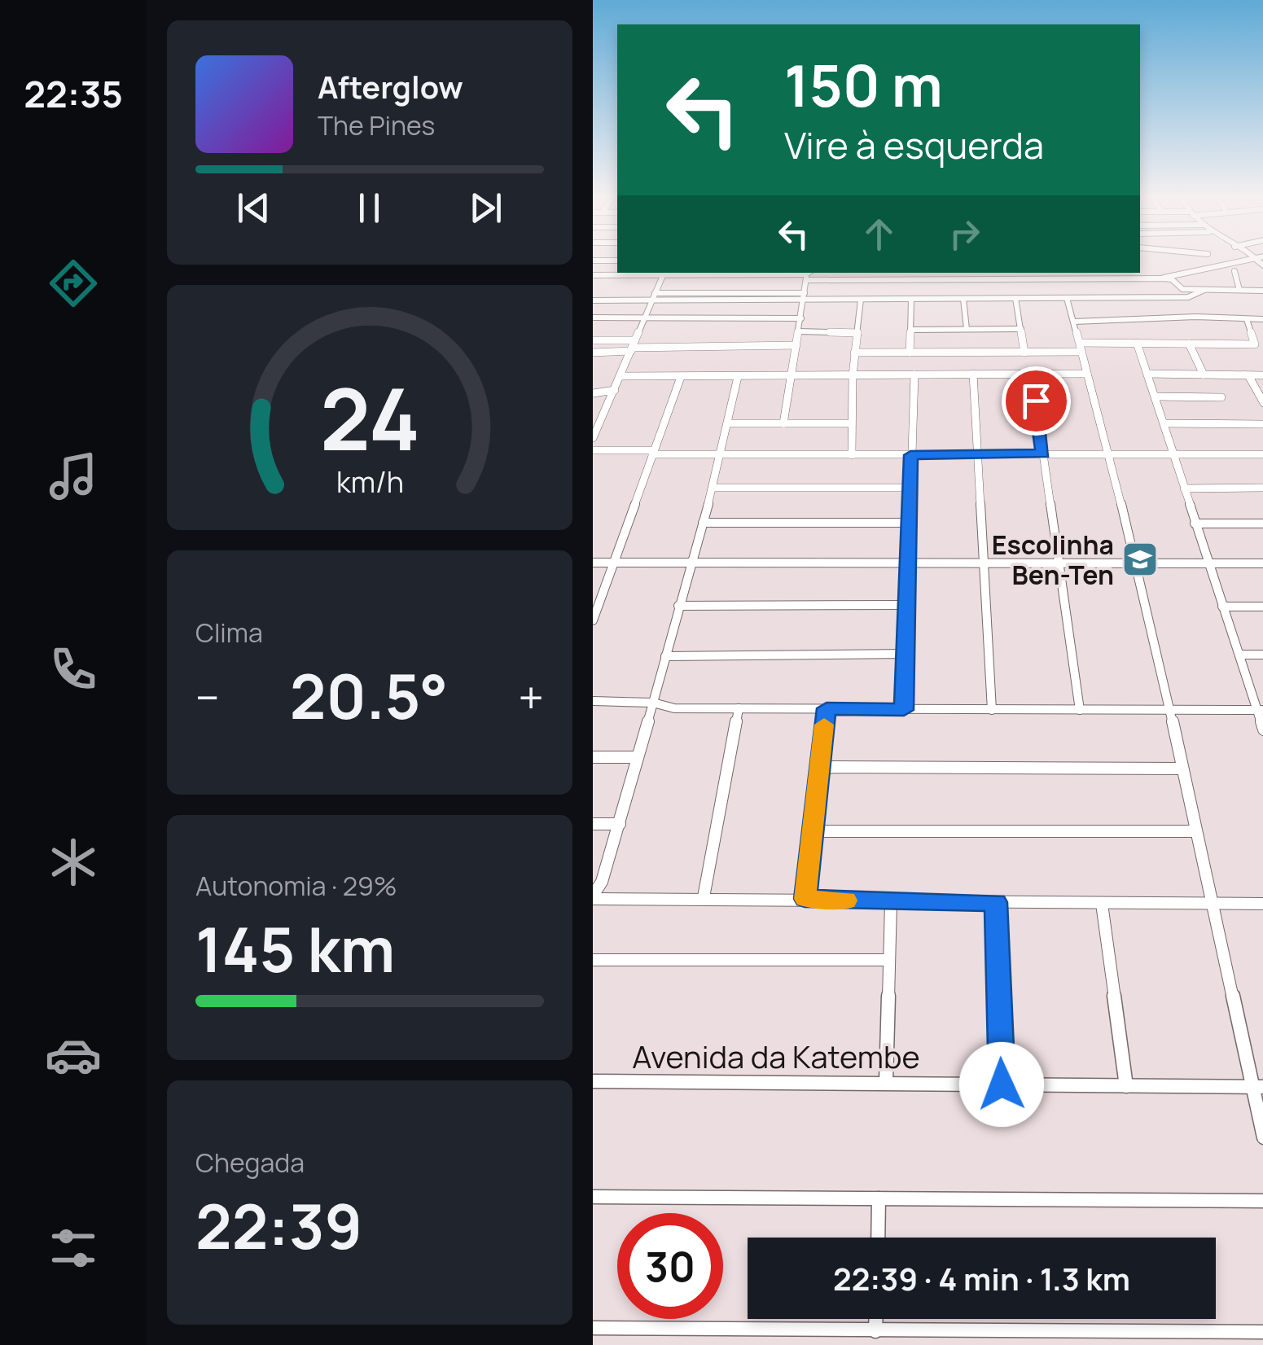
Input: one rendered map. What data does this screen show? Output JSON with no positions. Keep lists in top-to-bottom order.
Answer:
{
  "streets": {
    "street": ["Avenida da Katembe"]
  },
  "places": {
    "school or university": ["Escolinha Ben-Ten"]
  },
  "page": {
    "tabs": "22:35",
    "turn": ["150 m", "Vire à esquerda"],
    "song": ["Afterglow", "The Pines"],
    "tile": [
      "Clima",
      ["Autonomia · 29%", "145 km"],
      ["Chegada", "22:39"]
    ],
    "heat": ["−", "20.5°", "+"],
    "limit": "30",
    "trip": "22:39 · 4 min · 1.3 km",
    "gauge": ["24", "km/h"]
  }
}
